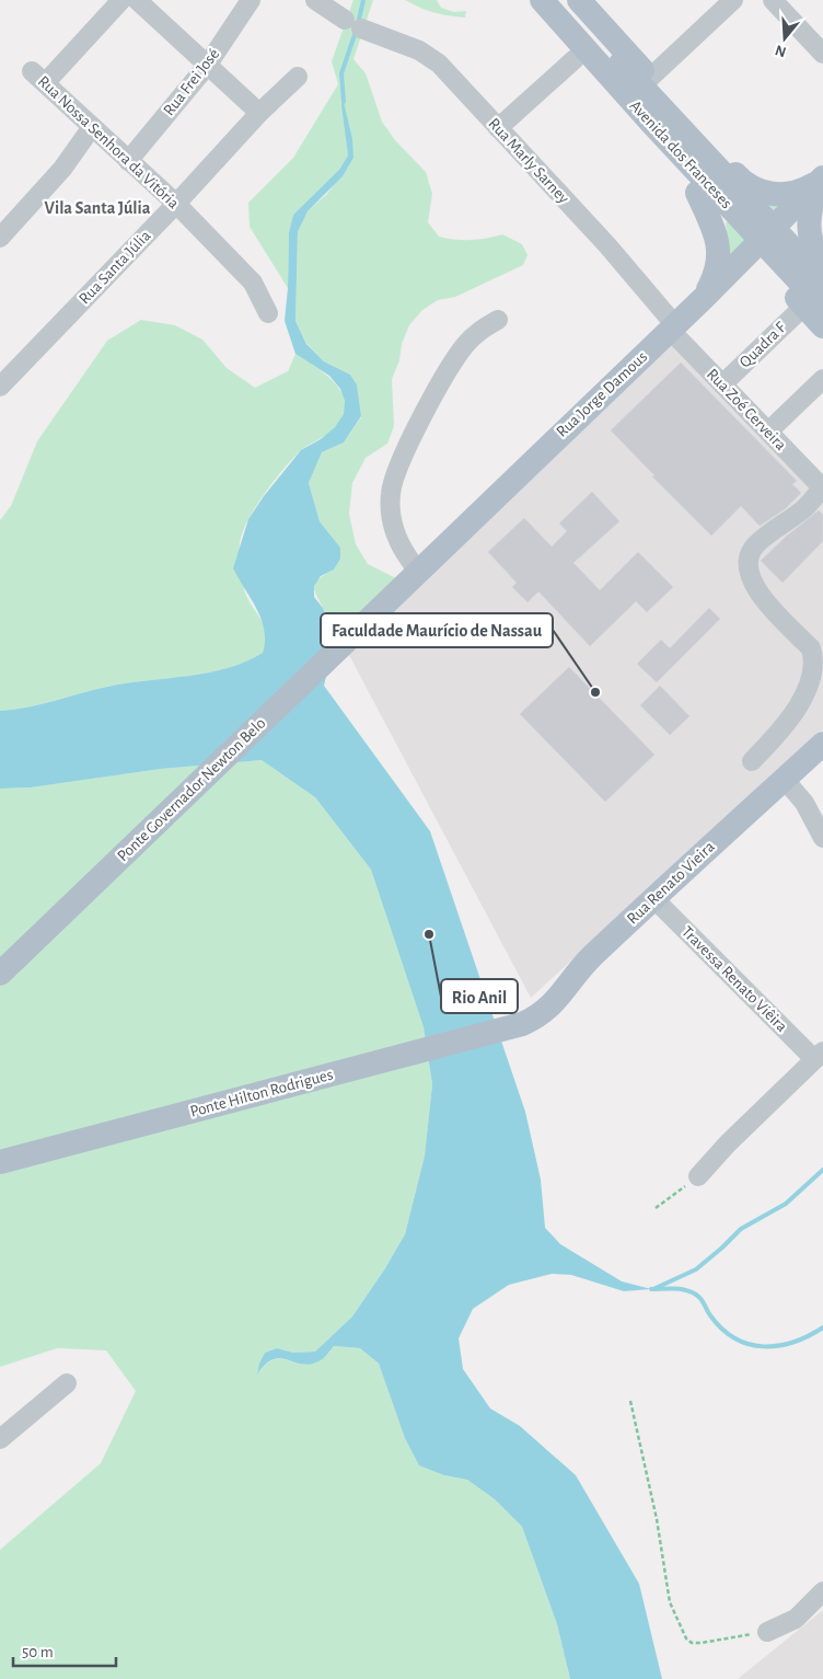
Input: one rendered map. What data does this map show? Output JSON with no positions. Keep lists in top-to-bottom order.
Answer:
{
  "streets": {
    "main road": [
      "Avenida dos Franceses",
      "Rua Jorge Damous",
      "Ponte Governador Newton Belo",
      "Rua Renato Vieira",
      "Ponte Hilton Rodrigues"
    ],
    "street": [
      "Rua Frei José",
      "Rua Nossa Senhora da Vitória",
      "Rua Marly Sarney",
      "Rua Santa Júlia",
      "Quadra F",
      "Rua Zoé Cerveira",
      "Travessa Renato Viêira"
    ]
  },
  "crossings": [
    ["Rua Frei José", "Rua Nossa Senhora da Vitória"],
    ["Rua Nossa Senhora da Vitória", "Rua Santa Júlia"],
    ["Avenida dos Franceses", "Quadra F"],
    ["Rua Marly Sarney", "Rua Jorge Damous"],
    ["Rua Marly Sarney", "Rua Zoé Cerveira"],
    ["Quadra F", "Rua Zoé Cerveira"],
    ["Rua Jorge Damous", "Rua Zoé Cerveira"],
    ["Rua Jorge Damous", "Ponte Governador Newton Belo"],
    ["Rua Renato Vieira", "Travessa Renato Viêira"],
    ["Rua Renato Vieira", "Ponte Hilton Rodrigues"]
  ],
  "districts": ["Vila Santa Júlia"],
  "places": ["Faculdade Maurício de Nassau", "Rio Anil"],
  "scale_bar": "50 m",
  "north": "bottom"
}
